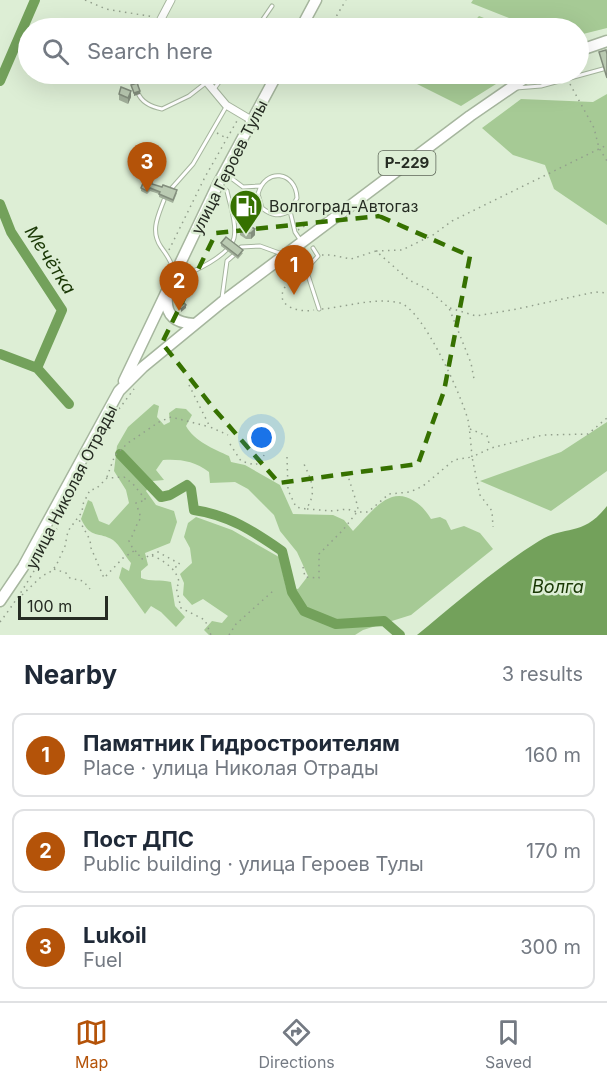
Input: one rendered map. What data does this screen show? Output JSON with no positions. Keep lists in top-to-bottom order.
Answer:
{
  "streets": {
    "main road": ["Р-229", "улица Героев Тулы", "улица Николая Отрады"]
  },
  "crossings": [
    ["улица Героев Тулы", "улица Николая Отрады"]
  ],
  "water": ["Мечётка", "Волга"],
  "places": {
    "fuel station": ["Волгоград-Автогаз"]
  },
  "scale_bar": "100 m",
  "page": {
    "search": "Search here",
    "pins": ["3", "1", "2"],
    "scale": "100 m",
    "heading": ["Nearby", "3 results"],
    "list": [
      {
        "mark": "1",
        "name": "Памятник Гидростроителям",
        "note": "Place · улица Николая Отрады",
        "value": "160 m"
      },
      {
        "mark": "2",
        "name": "Пост ДПС",
        "note": "Public building · улица Героев Тулы",
        "value": "170 m"
      },
      {
        "mark": "3",
        "name": "Lukoil",
        "note": "Fuel",
        "value": "300 m"
      }
    ],
    "nav": ["Map", "Directions", "Saved"]
  }
}
